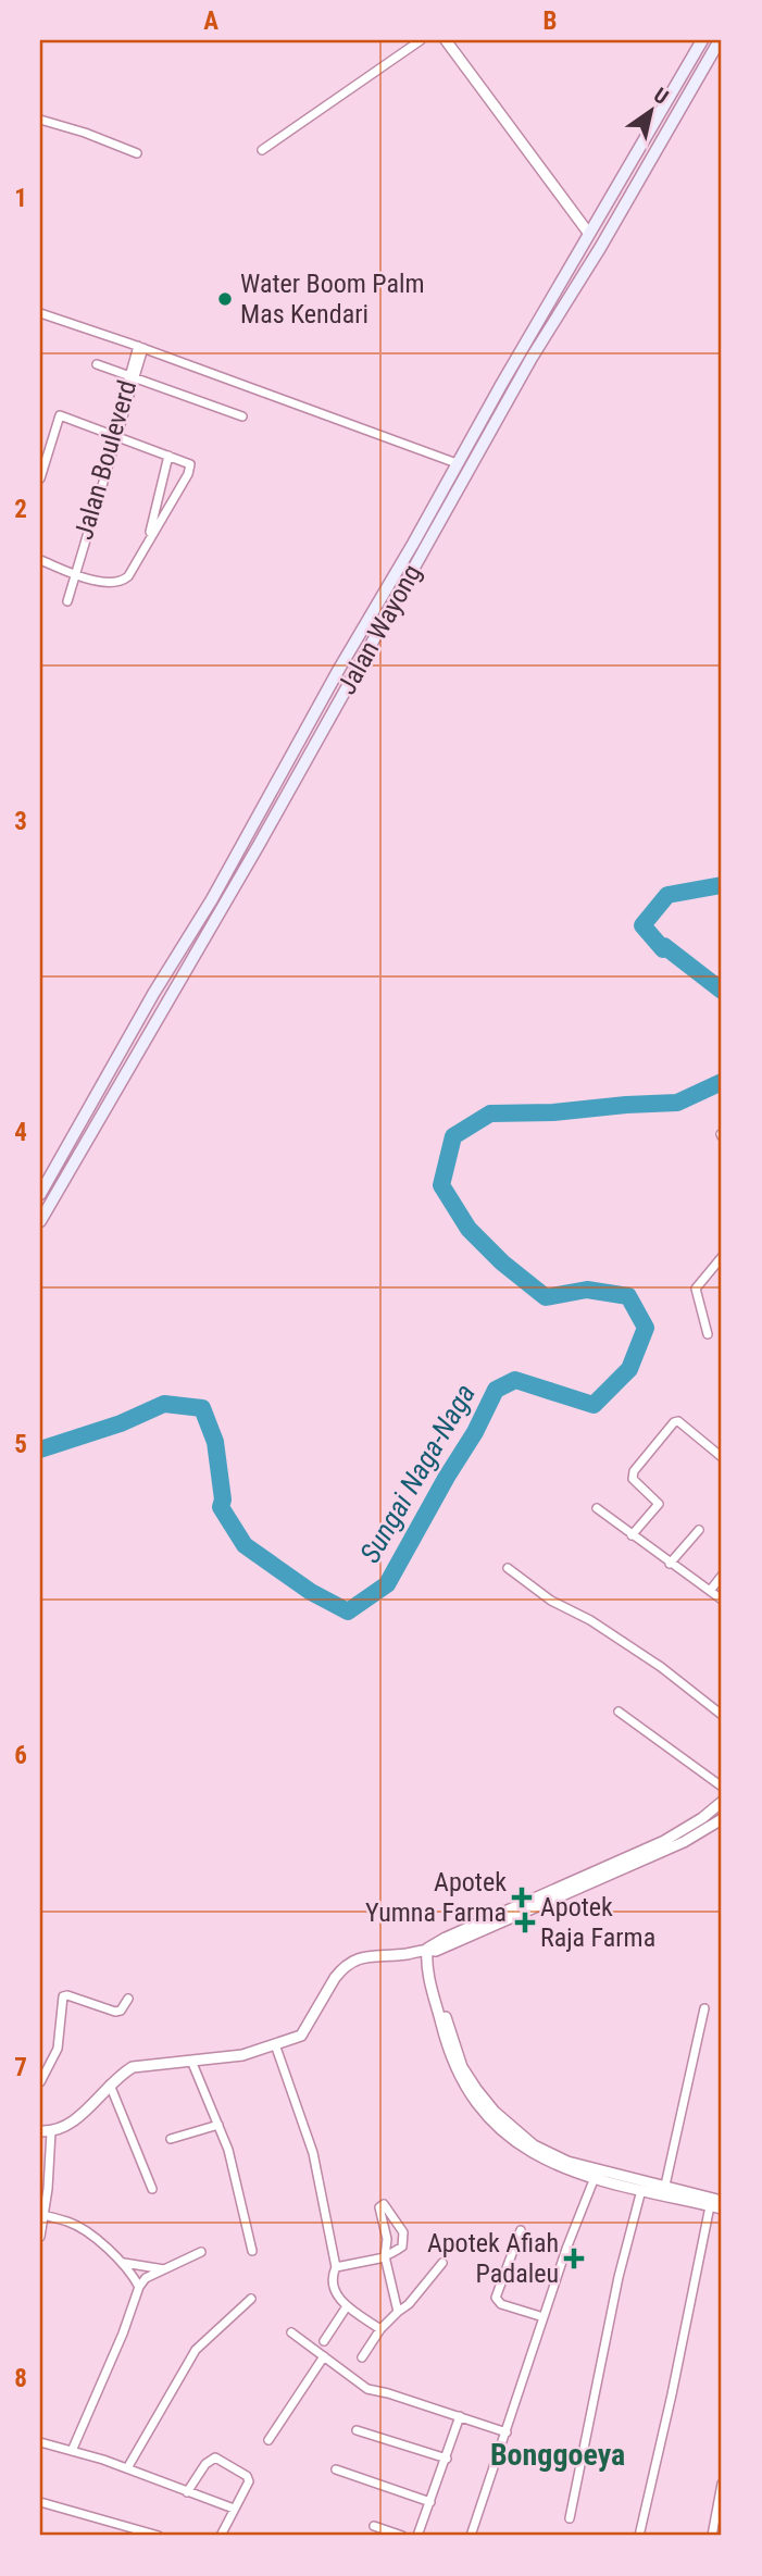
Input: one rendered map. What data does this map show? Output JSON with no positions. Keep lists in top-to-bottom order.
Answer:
{
  "streets": {
    "main road": ["Jalan Wayong"],
    "street": ["Jalan Bouleverd"]
  },
  "districts": ["Bonggoeya"],
  "water": ["Sungai Naga-Naga"],
  "places": {
    "other": ["Water Boom Palm Mas Kendari"],
    "health": ["Apotek Yumna Farma", "Apotek Raja Farma", "Apotek Afiah Padaleu"]
  },
  "north": "top right",
  "grid": {
    "columns": ["A", "B"],
    "rows": [
      "1",
      "2",
      "3",
      "4",
      "5",
      "6",
      "7",
      "8"
    ]
  }
}
